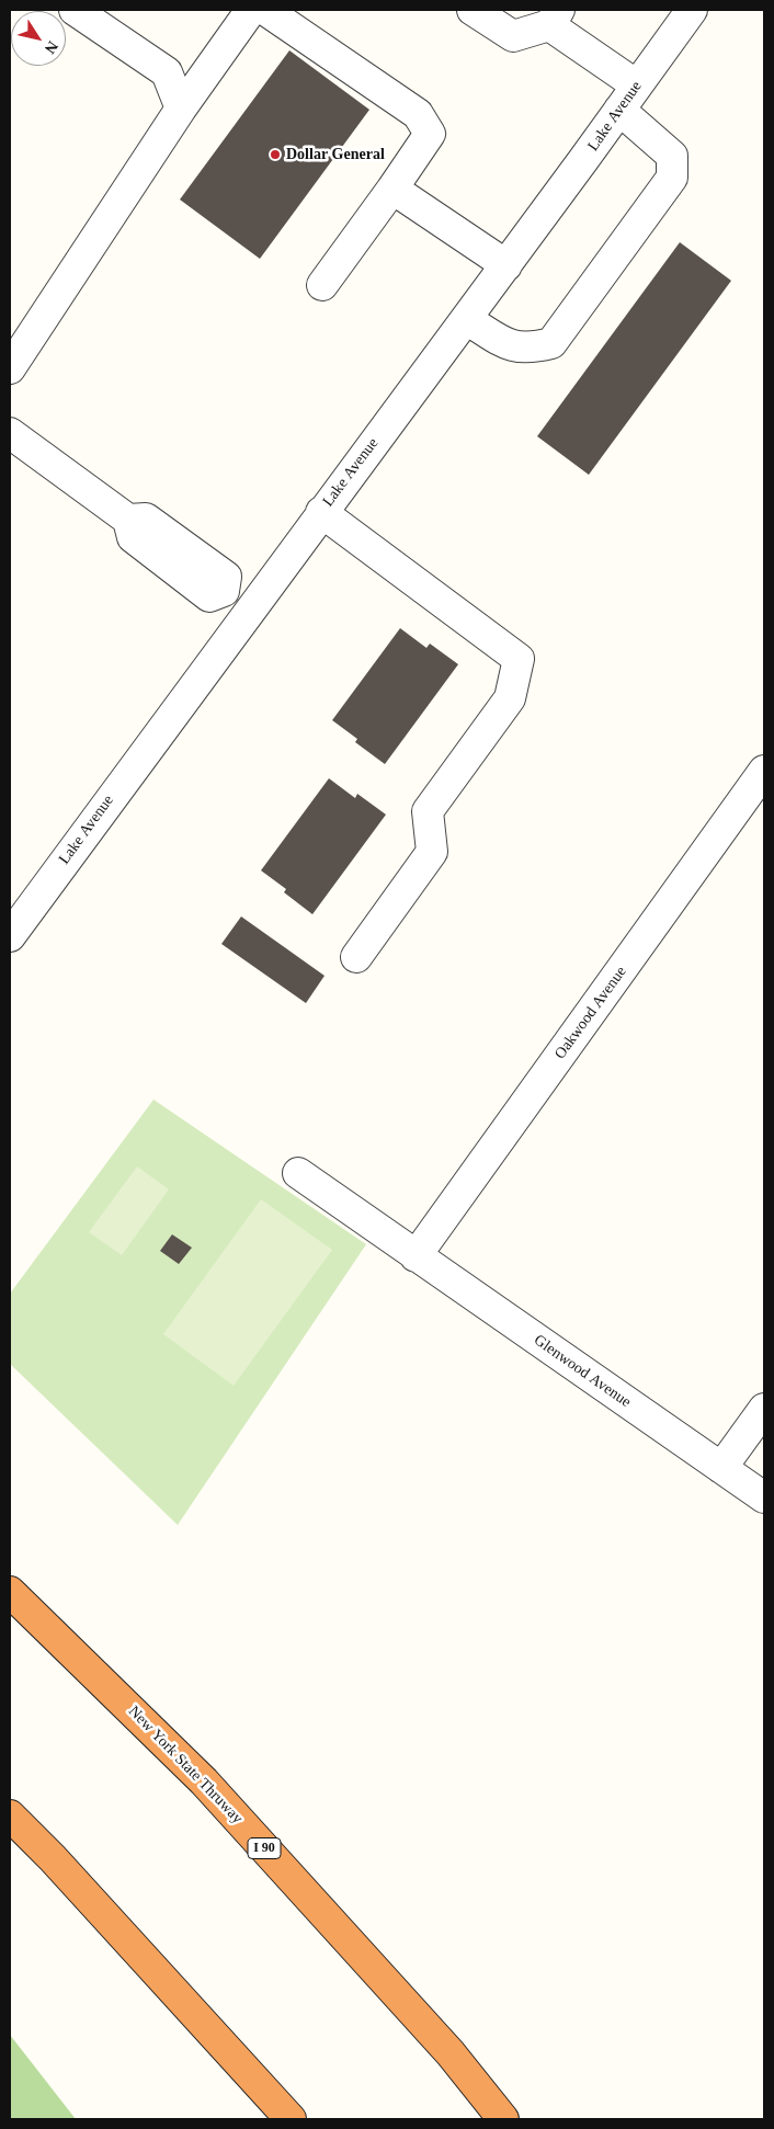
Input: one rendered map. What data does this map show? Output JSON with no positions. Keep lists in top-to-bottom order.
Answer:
{
  "streets": {
    "highway": ["New York State Thruway", "I 90"],
    "street": ["Lake Avenue", "Oakwood Avenue", "Glenwood Avenue"]
  },
  "crossings": [
    ["Oakwood Avenue", "Glenwood Avenue"]
  ],
  "places": ["Dollar General"],
  "north": "bottom right"
}
